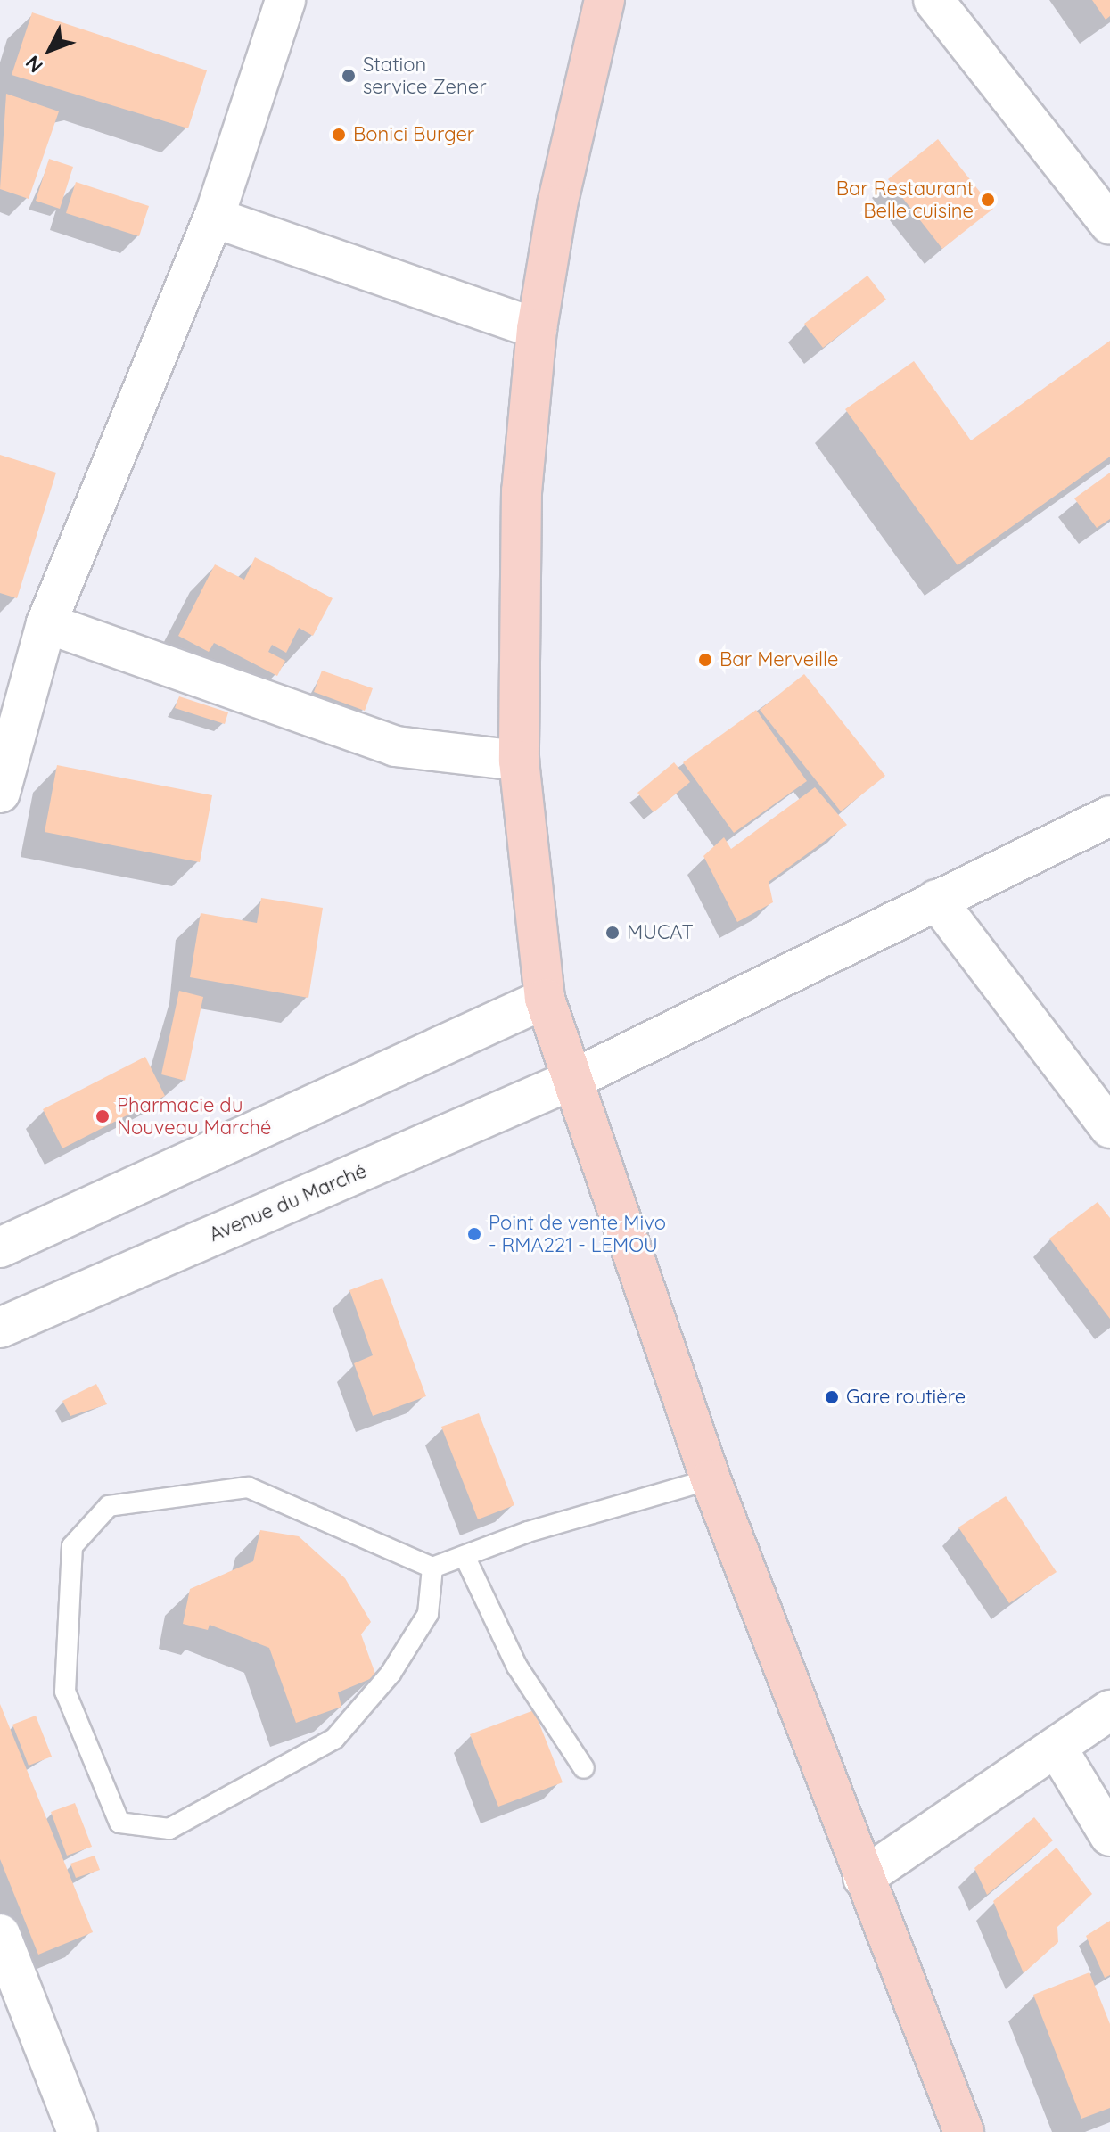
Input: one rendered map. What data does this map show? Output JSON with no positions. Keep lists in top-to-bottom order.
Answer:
{
  "streets": {
    "street": ["Avenue du Marché"]
  },
  "places": [
    "Station service Zener",
    "Bonici Burger",
    "Bar Restaurant Belle cuisine",
    "Bar Merveille",
    "MUCAT",
    "Pharmacie du Nouveau Marché",
    "Point de vente Mivo - RMA221 - LEMOU",
    "Gare routière"
  ],
  "north": "bottom left"
}
